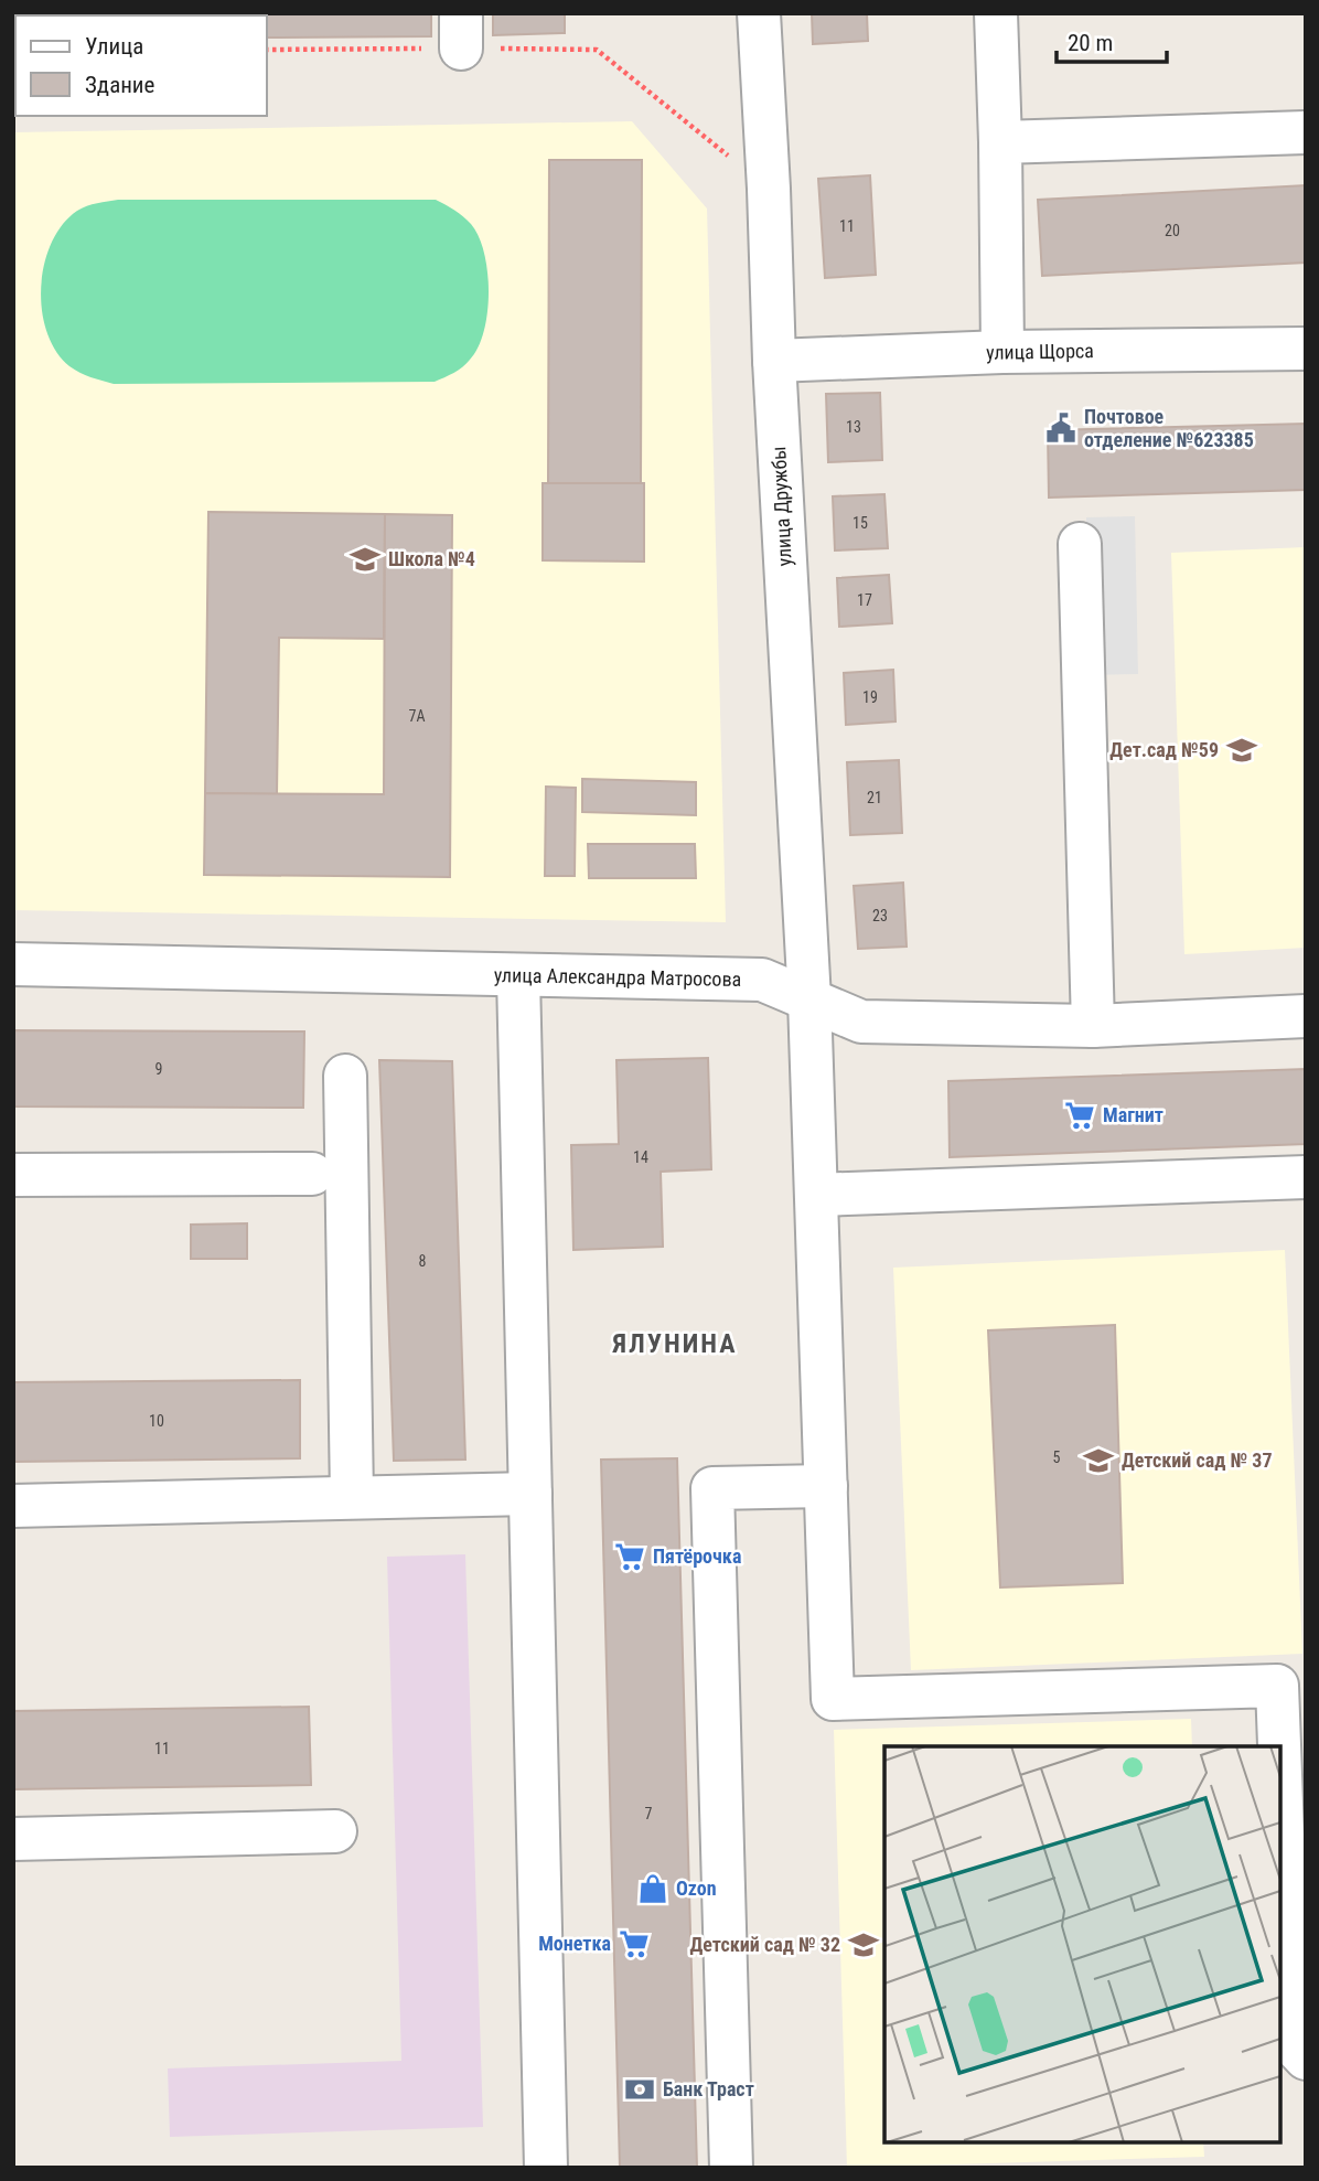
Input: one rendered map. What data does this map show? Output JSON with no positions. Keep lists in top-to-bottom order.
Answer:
{
  "streets": {
    "street": ["улица Щорса", "улица Дружбы", "улица Александра Матросова"]
  },
  "crossings": [
    ["улица Щорса", "улица Дружбы"],
    ["улица Дружбы", "улица Александра Матросова"]
  ],
  "districts": ["ЯЛУНИНА"],
  "places": {
    "public building": ["Почтовое отделение №623385"],
    "school or university": [
      "Школа №4",
      "Дет.сад №59",
      "Детский сад № 37",
      "Детский сад № 32"
    ],
    "supermarket": ["Магнит", "Пятёрочка", "Монетка"],
    "shop": ["Ozon"],
    "bank": ["Банк Траст"]
  },
  "house_numbers": [
    "11",
    "20",
    "13",
    "15",
    "17",
    "19",
    "7А",
    "21",
    "23",
    "9",
    "14",
    "8",
    "10",
    "5",
    "11",
    "7"
  ],
  "legend": ["Улица", "Здание"],
  "scale_bar": "20 m"
}
